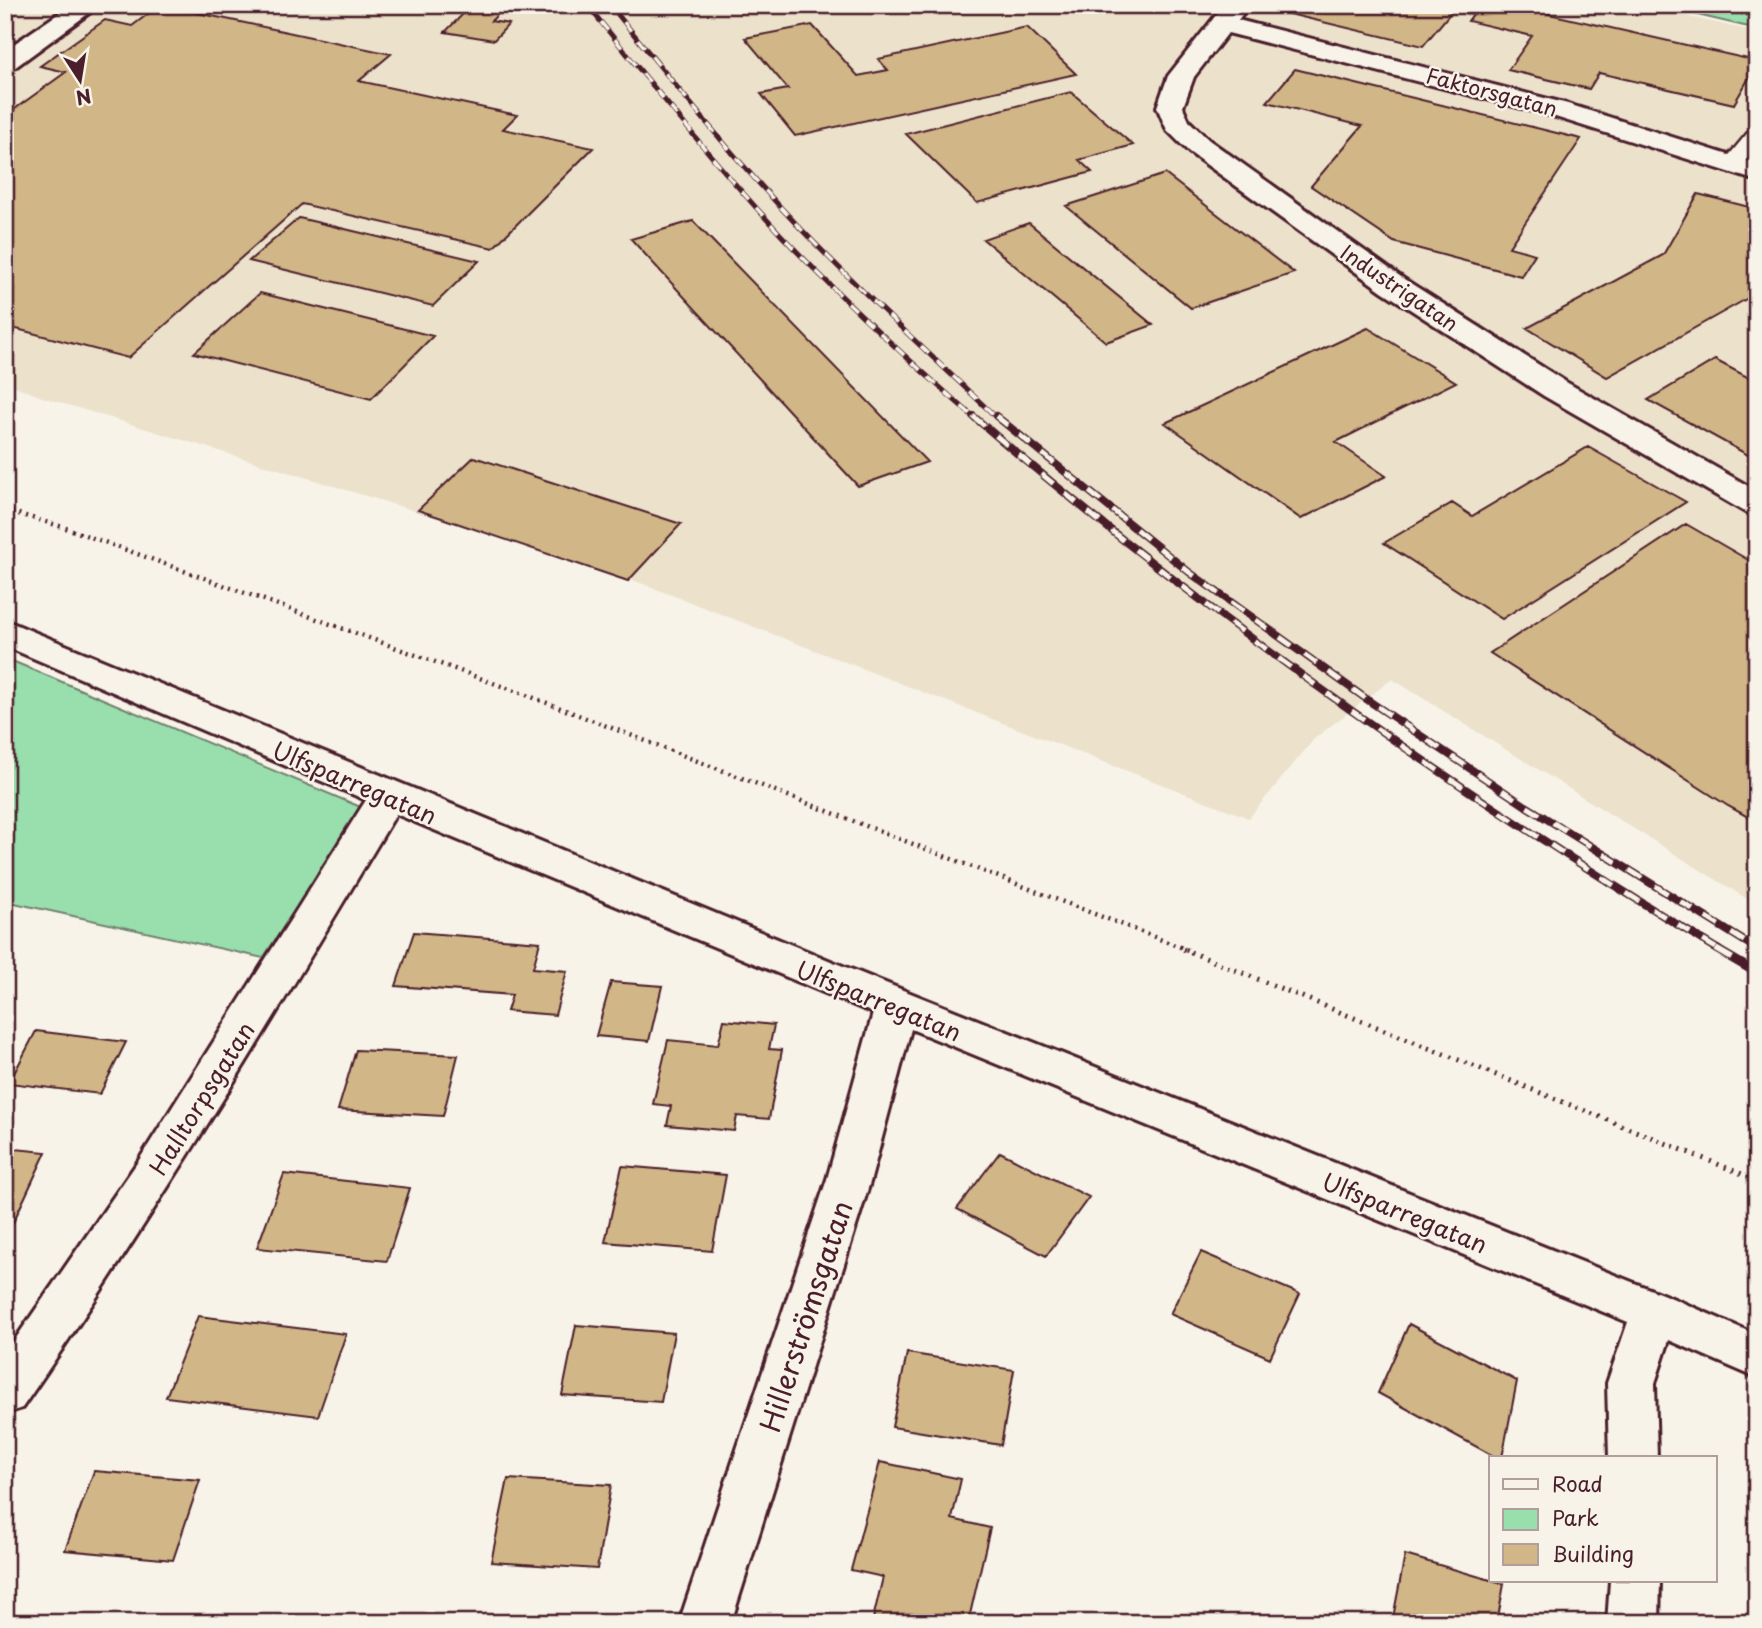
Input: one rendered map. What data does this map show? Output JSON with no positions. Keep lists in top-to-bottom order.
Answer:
{
  "streets": {
    "street": [
      "Faktorsgatan",
      "Industrigatan",
      "Ulfsparregatan",
      "Halltorpsgatan",
      "Hillerströmsgatan"
    ]
  },
  "crossings": [
    ["Faktorsgatan", "Industrigatan"],
    ["Ulfsparregatan", "Halltorpsgatan"],
    ["Ulfsparregatan", "Hillerströmsgatan"]
  ],
  "legend": ["Road", "Park", "Building"],
  "north": "bottom"
}
